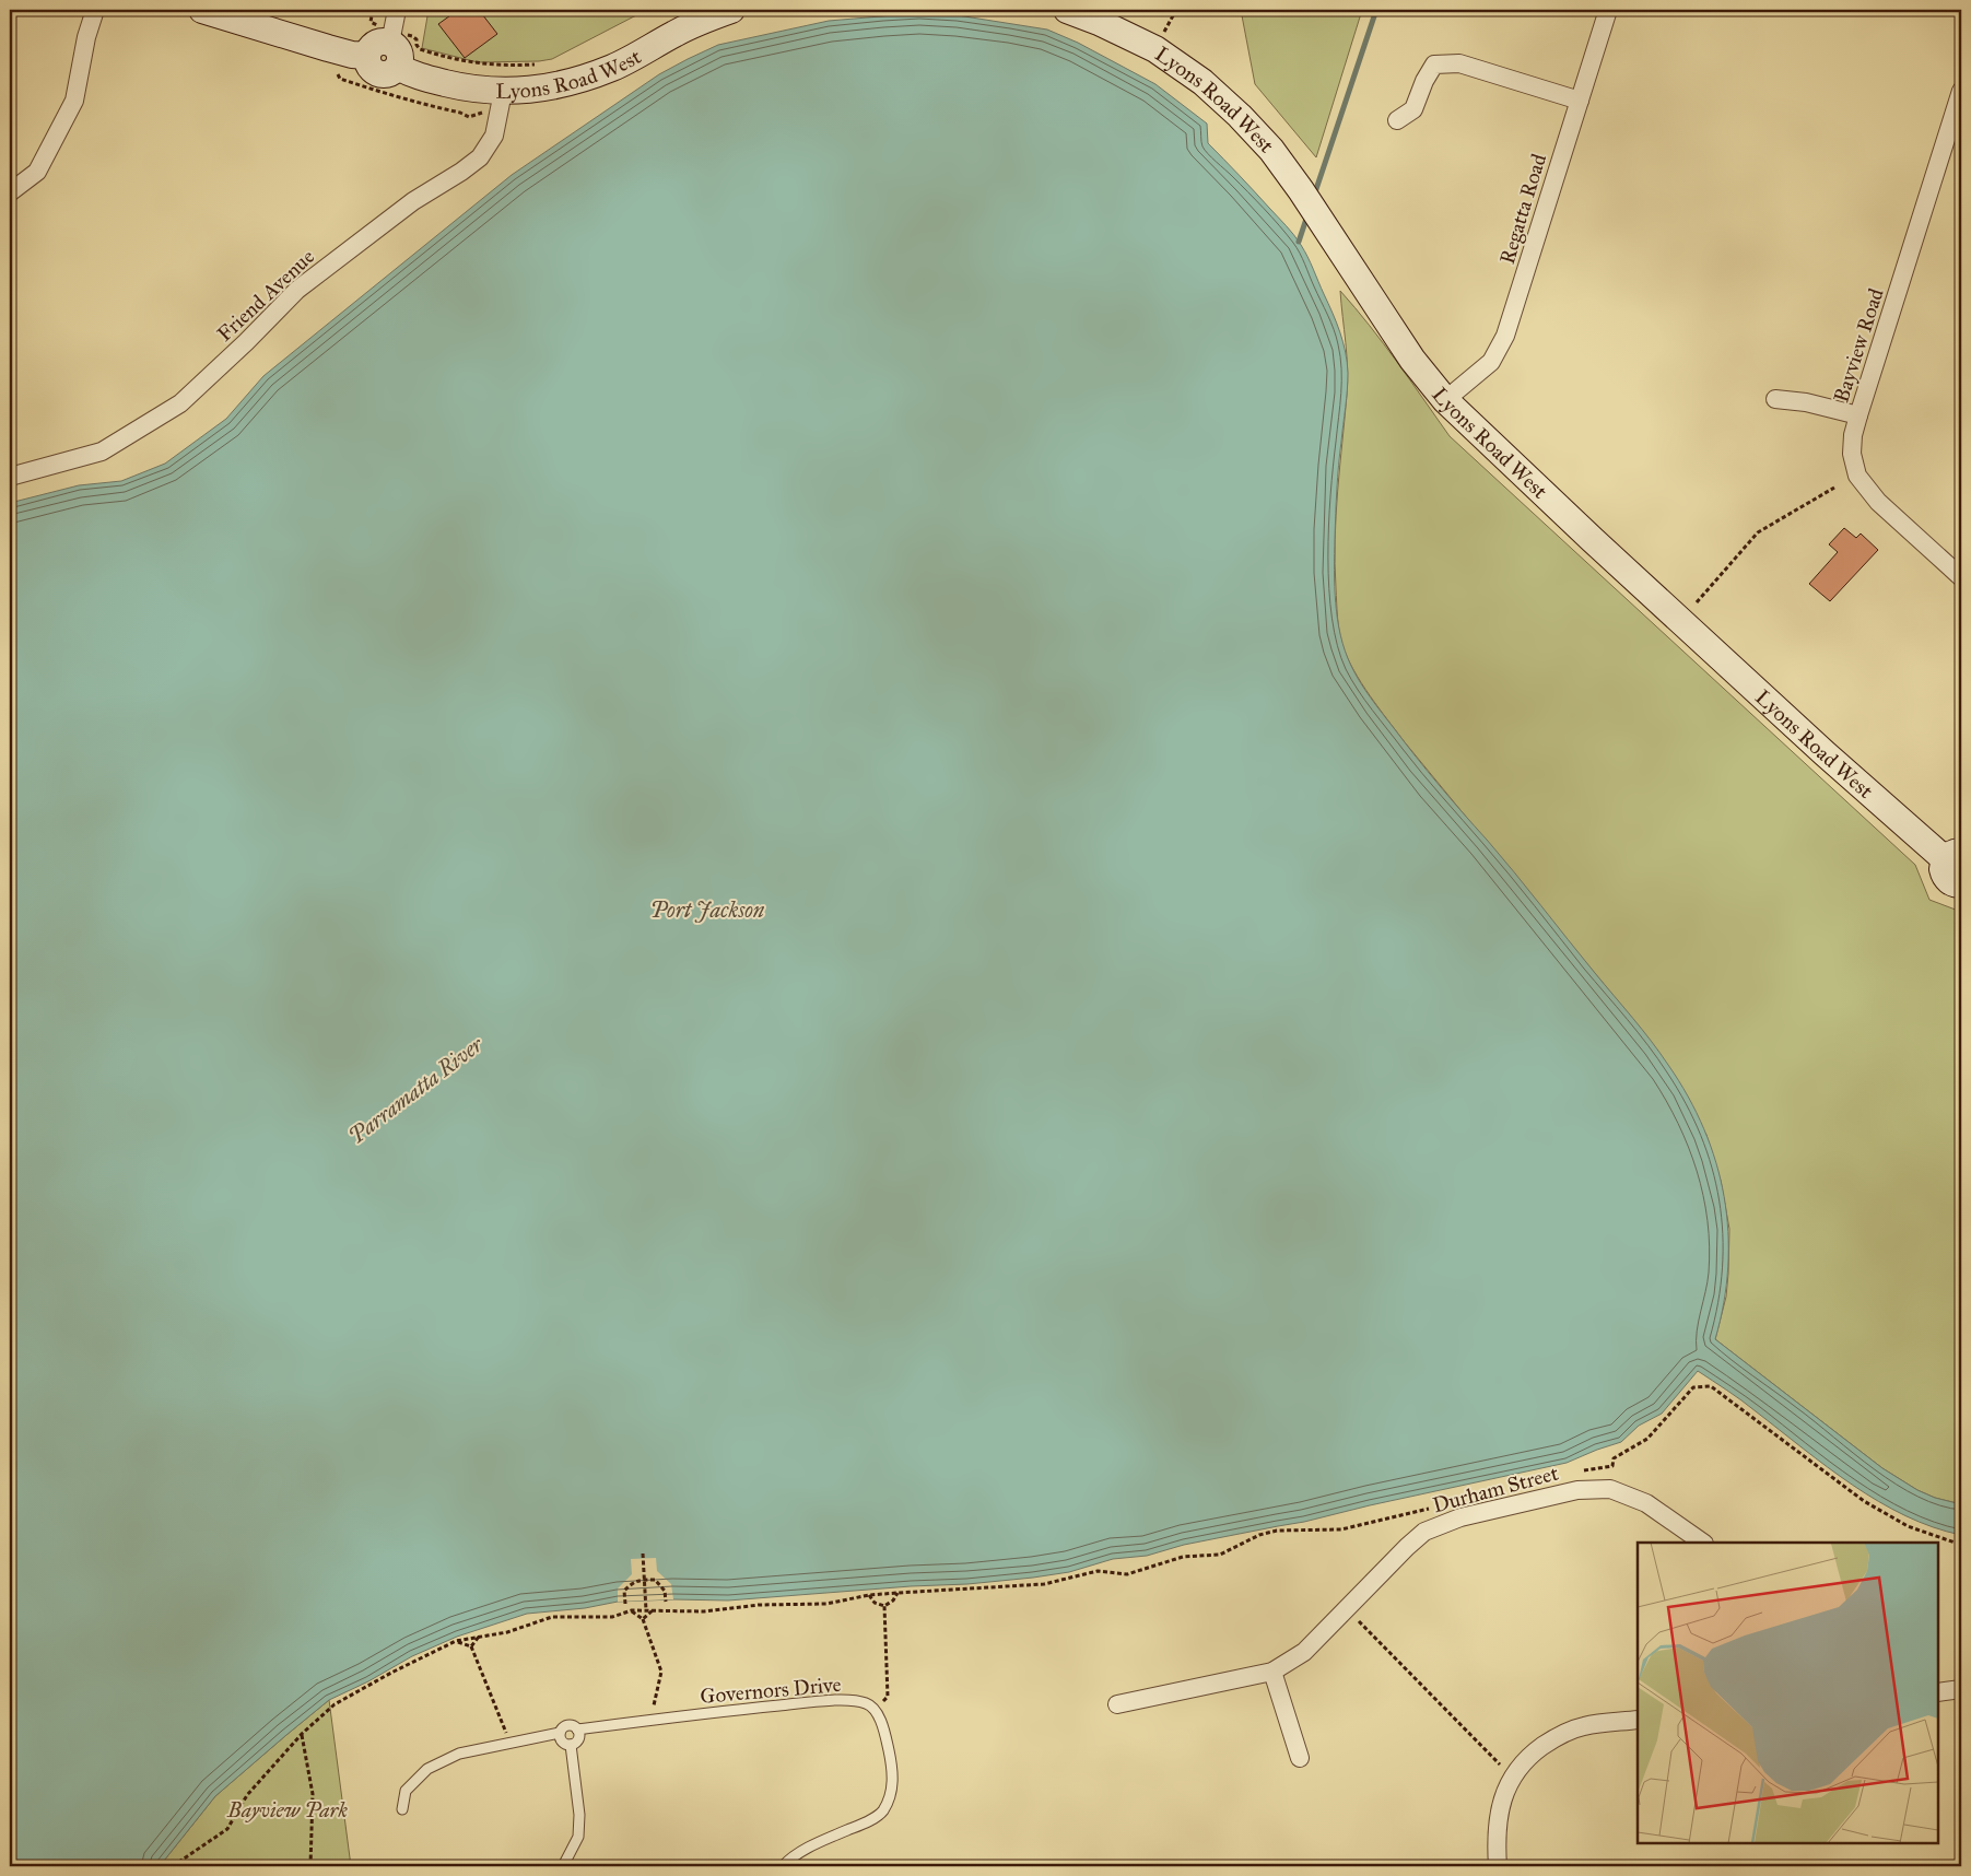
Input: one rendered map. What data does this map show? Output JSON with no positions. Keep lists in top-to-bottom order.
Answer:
{
  "streets": {
    "main road": ["Lyons Road West"],
    "street": [
      "Regatta Road",
      "Friend Avenue",
      "Bayview Road",
      "Durham Street"
    ],
    "lane": ["Governors Drive"]
  },
  "crossings": [
    ["Lyons Road West", "Regatta Road"],
    ["Lyons Road West", "Friend Avenue"]
  ],
  "water": ["Port Jackson", "Parramatta River"],
  "parks": ["Bayview Park"]
}
